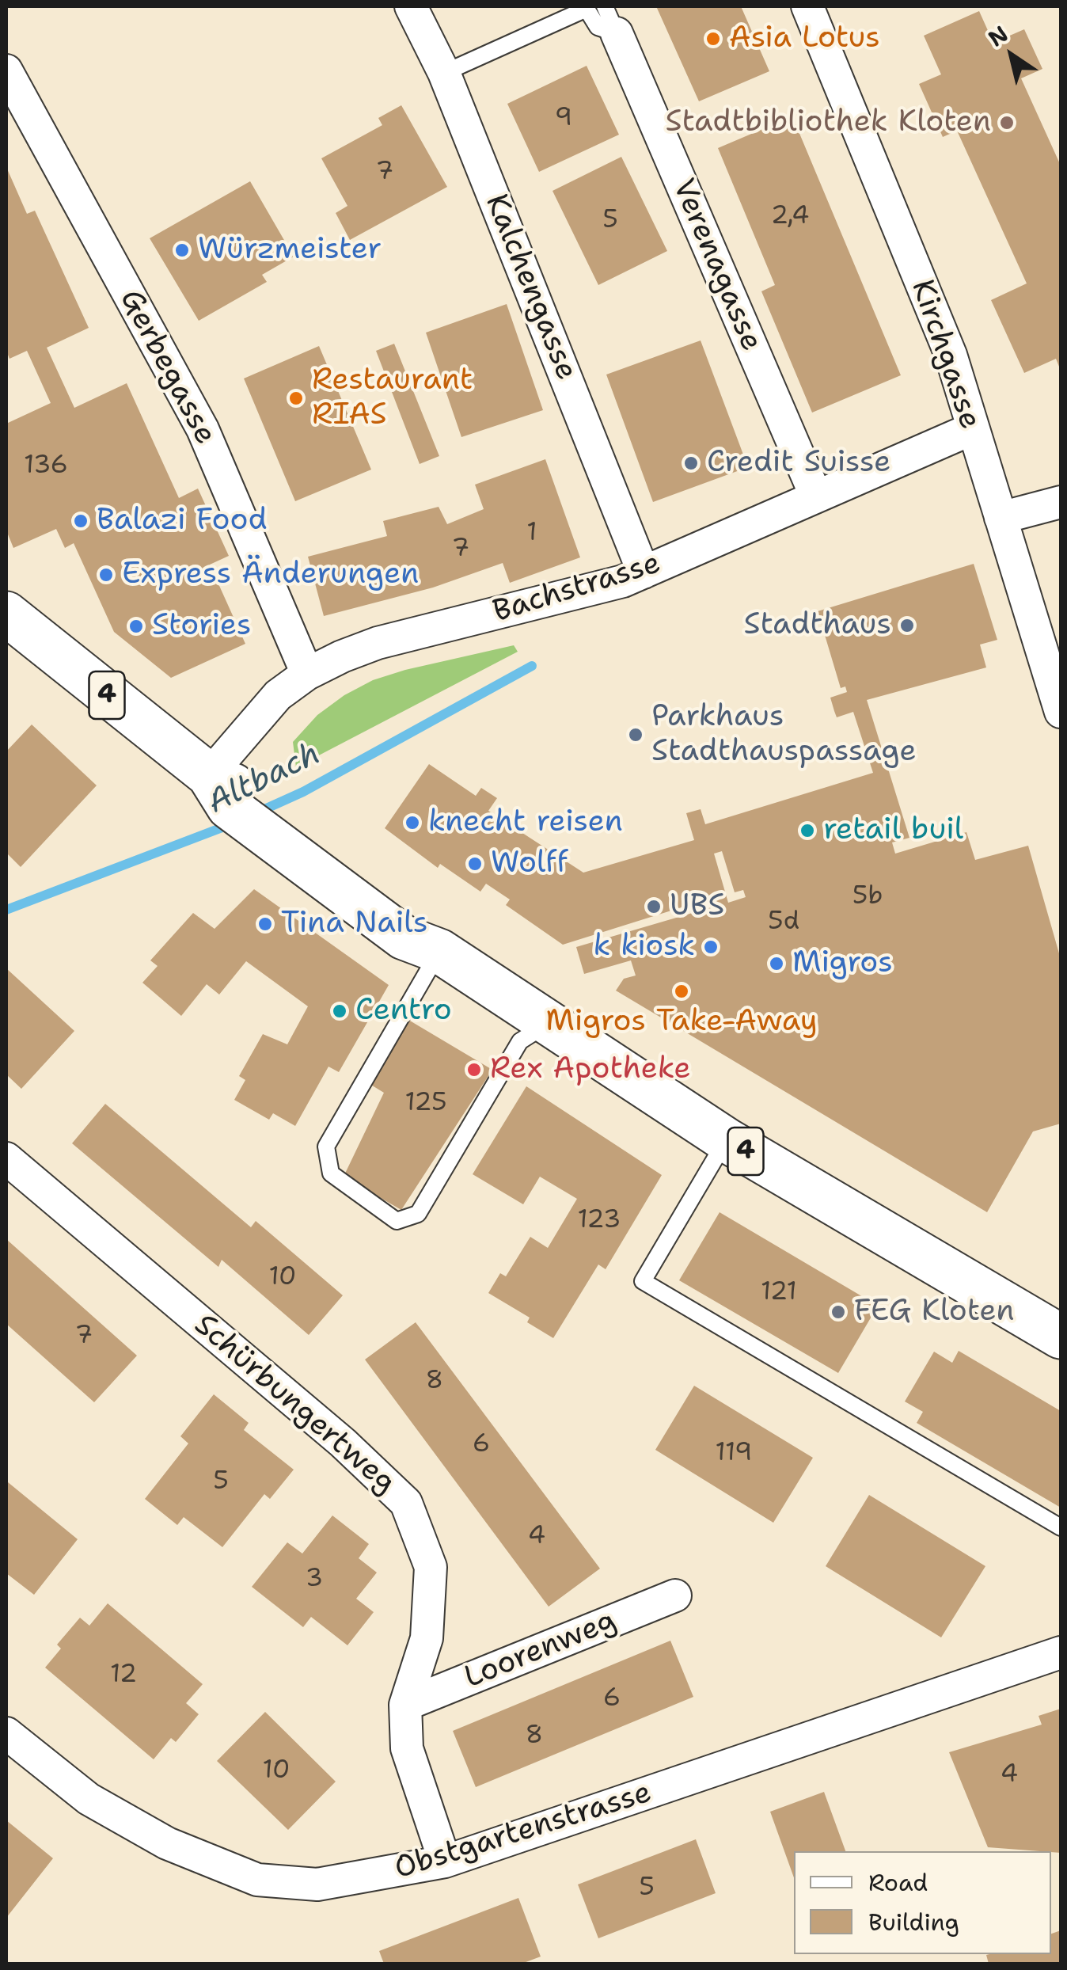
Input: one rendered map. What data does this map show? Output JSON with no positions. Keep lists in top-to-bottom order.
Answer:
{
  "streets": {
    "main road": ["4"],
    "street": [
      "Verenagasse",
      "Kalchengasse",
      "Kirchgasse",
      "Gerbegasse",
      "Bachstrasse",
      "Schürbungertweg",
      "Loorenweg",
      "Obstgartenstrasse"
    ]
  },
  "crossings": [
    ["Verenagasse", "Bachstrasse"],
    ["Kalchengasse", "Bachstrasse"],
    ["Kirchgasse", "Bachstrasse"],
    ["Gerbegasse", "Bachstrasse"],
    ["Bachstrasse", "4"],
    ["Schürbungertweg", "Loorenweg"],
    ["Schürbungertweg", "Obstgartenstrasse"]
  ],
  "water": ["Altbach"],
  "places": [
    "Asia Lotus",
    "Stadtbibliothek Kloten",
    "Würzmeister",
    "Restaurant RIAS",
    "Credit Suisse",
    "Balazi Food",
    "Express Änderungen",
    "Stadthaus",
    "Stories",
    "Parkhaus Stadthauspassage",
    "knecht reisen",
    "retail buil",
    "Wolff",
    "UBS",
    "Tina Nails",
    "k kiosk",
    "Migros",
    "Migros Take-Away",
    "Centro",
    "Rex Apotheke",
    "FEG Kloten"
  ],
  "house_numbers": [
    "9",
    "7",
    "2,4",
    "5",
    "136",
    "1",
    "7",
    "5b",
    "5d",
    "125",
    "123",
    "10",
    "121",
    "7",
    "8",
    "6",
    "119",
    "5",
    "4",
    "3",
    "12",
    "6",
    "8",
    "10",
    "4",
    "5"
  ],
  "legend": ["Road", "Building"],
  "north": "top left"
}
